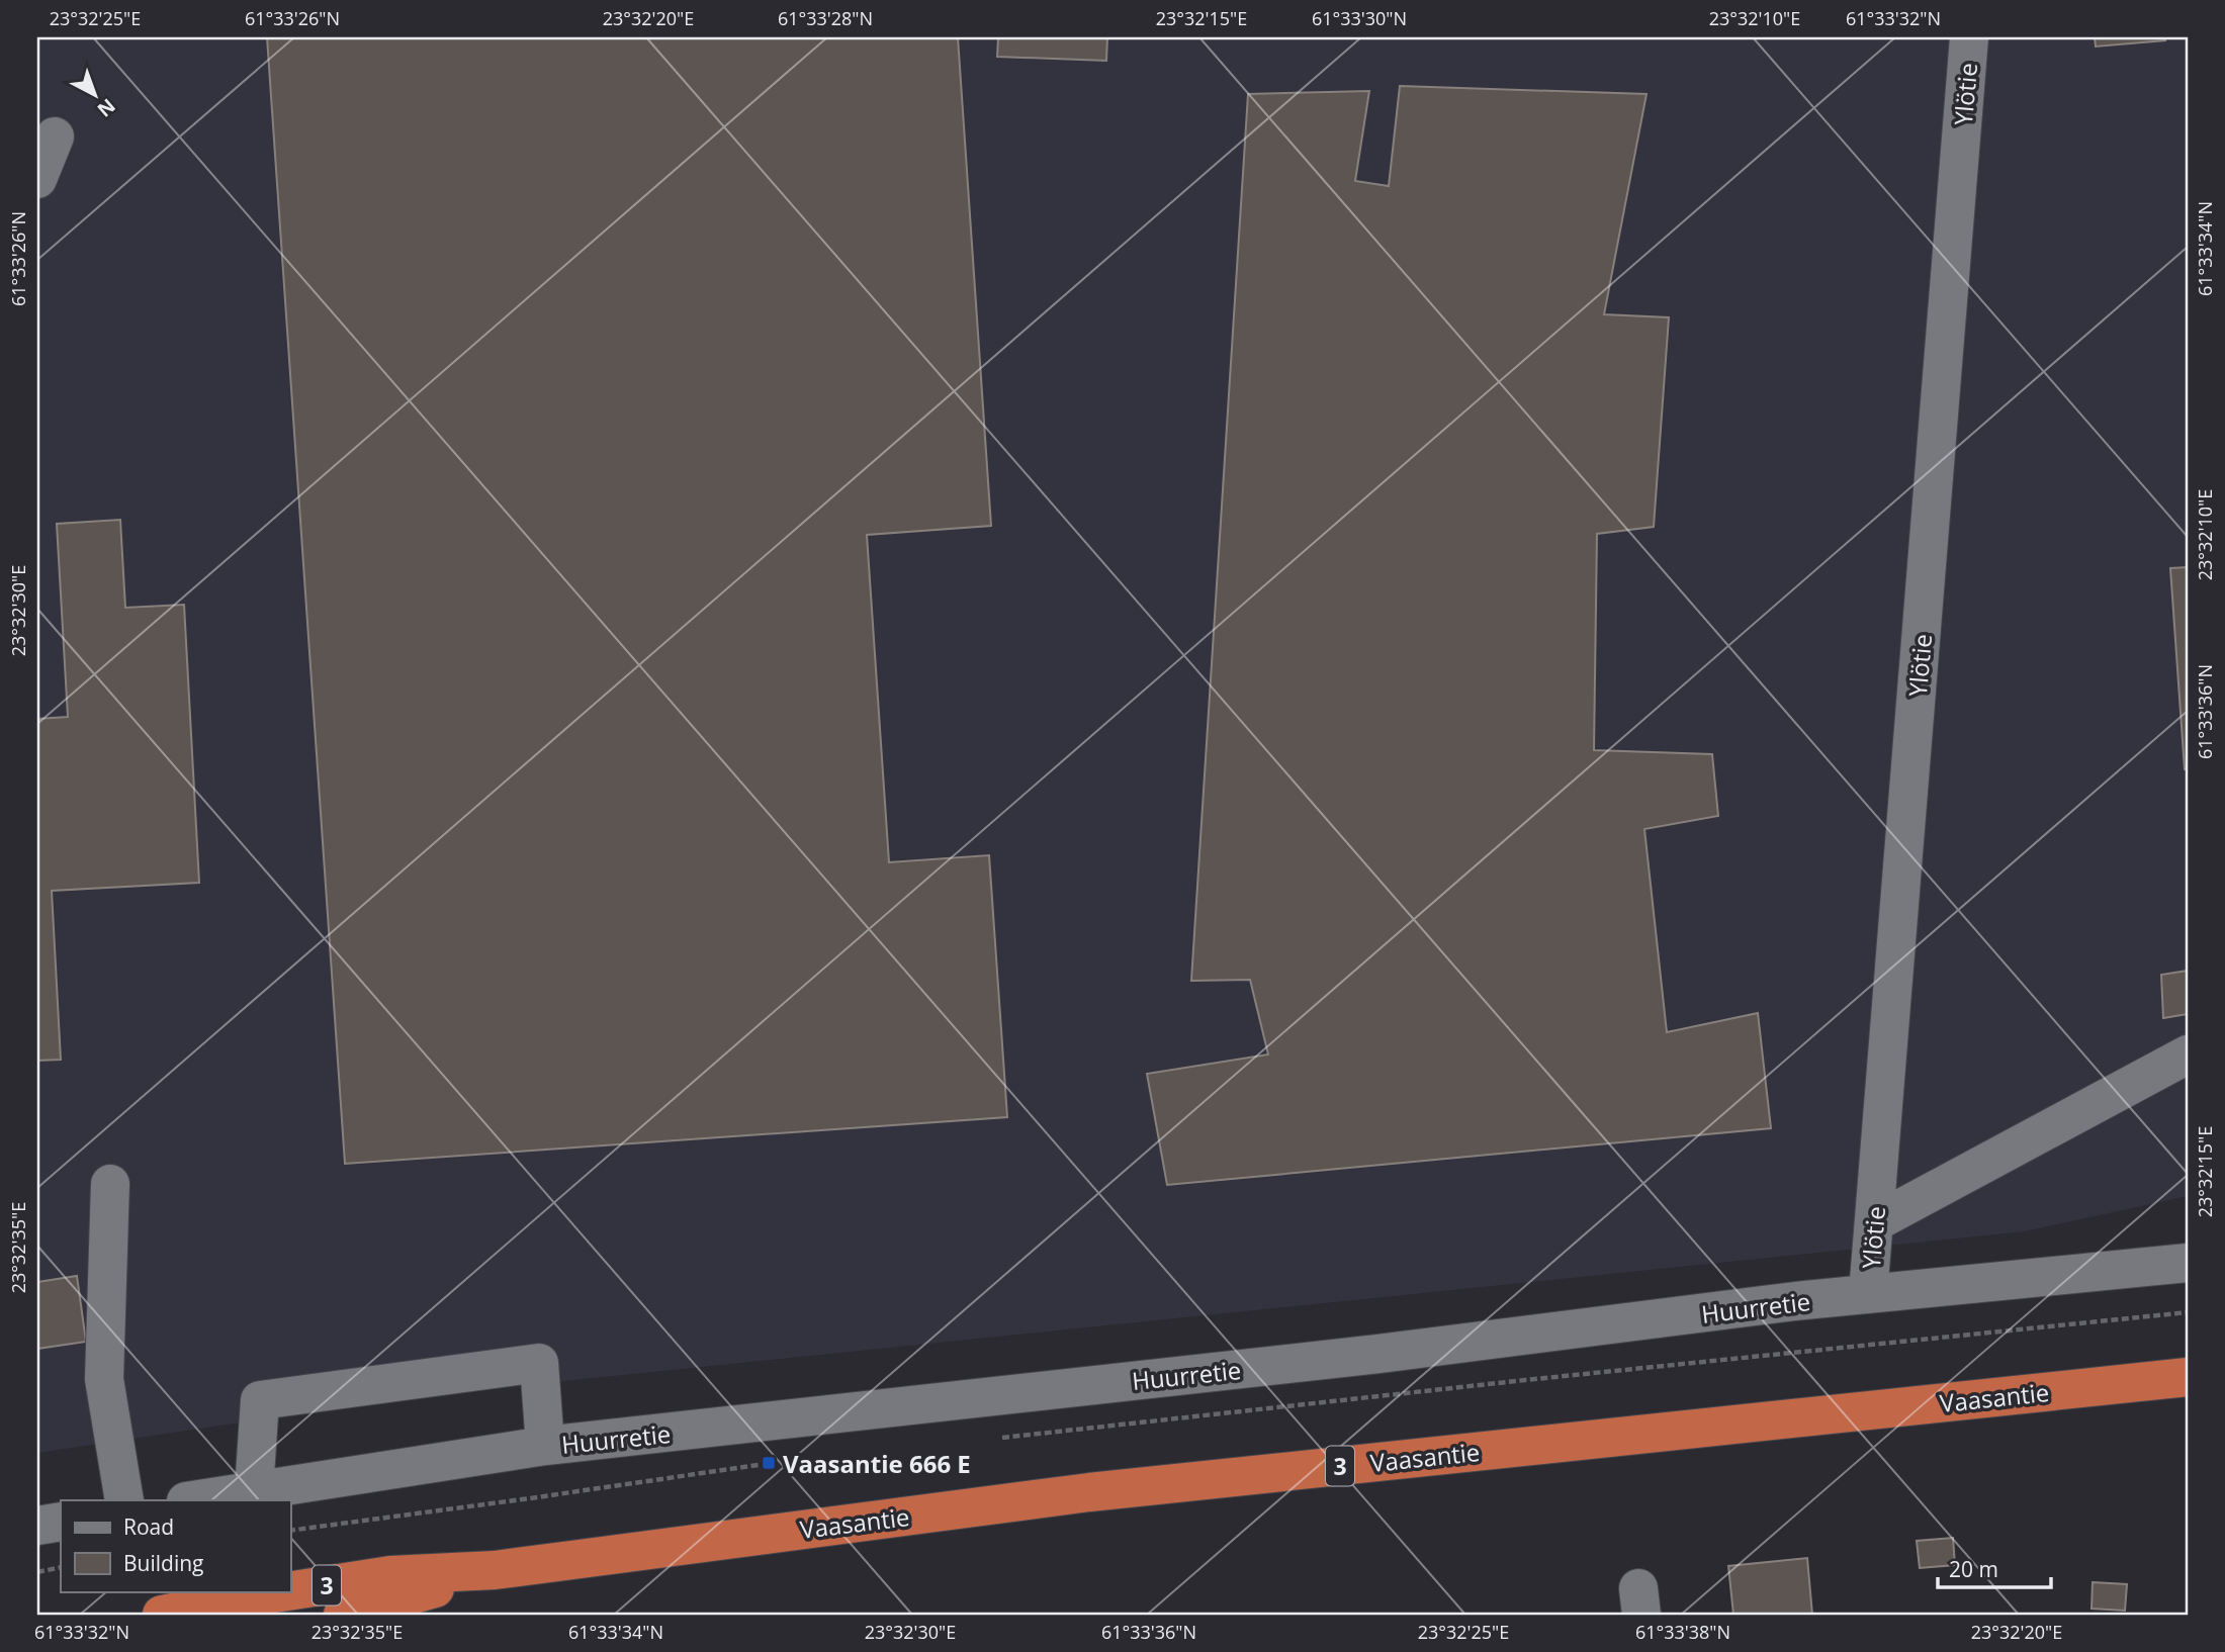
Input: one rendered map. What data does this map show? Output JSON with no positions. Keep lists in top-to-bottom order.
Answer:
{
  "streets": {
    "highway": ["Vaasantie", "3"],
    "street": ["Ylötie", "Huurretie"]
  },
  "crossings": [
    ["Ylötie", "Huurretie"]
  ],
  "places": {
    "transit": ["Vaasantie 666 E"]
  },
  "legend": ["Road", "Building"],
  "scale_bar": "20 m",
  "north": "bottom right",
  "coordinates": [
    "23°32'25\"E",
    "61°33'26\"N",
    "23°32'20\"E",
    "61°33'28\"N",
    "23°32'15\"E",
    "61°33'30\"N",
    "23°32'10\"E",
    "61°33'32\"N",
    "61°33'34\"N",
    "23°32'30\"E",
    "61°33'36\"N",
    "23°32'35\"E",
    "61°33'38\"N"
  ]
}
